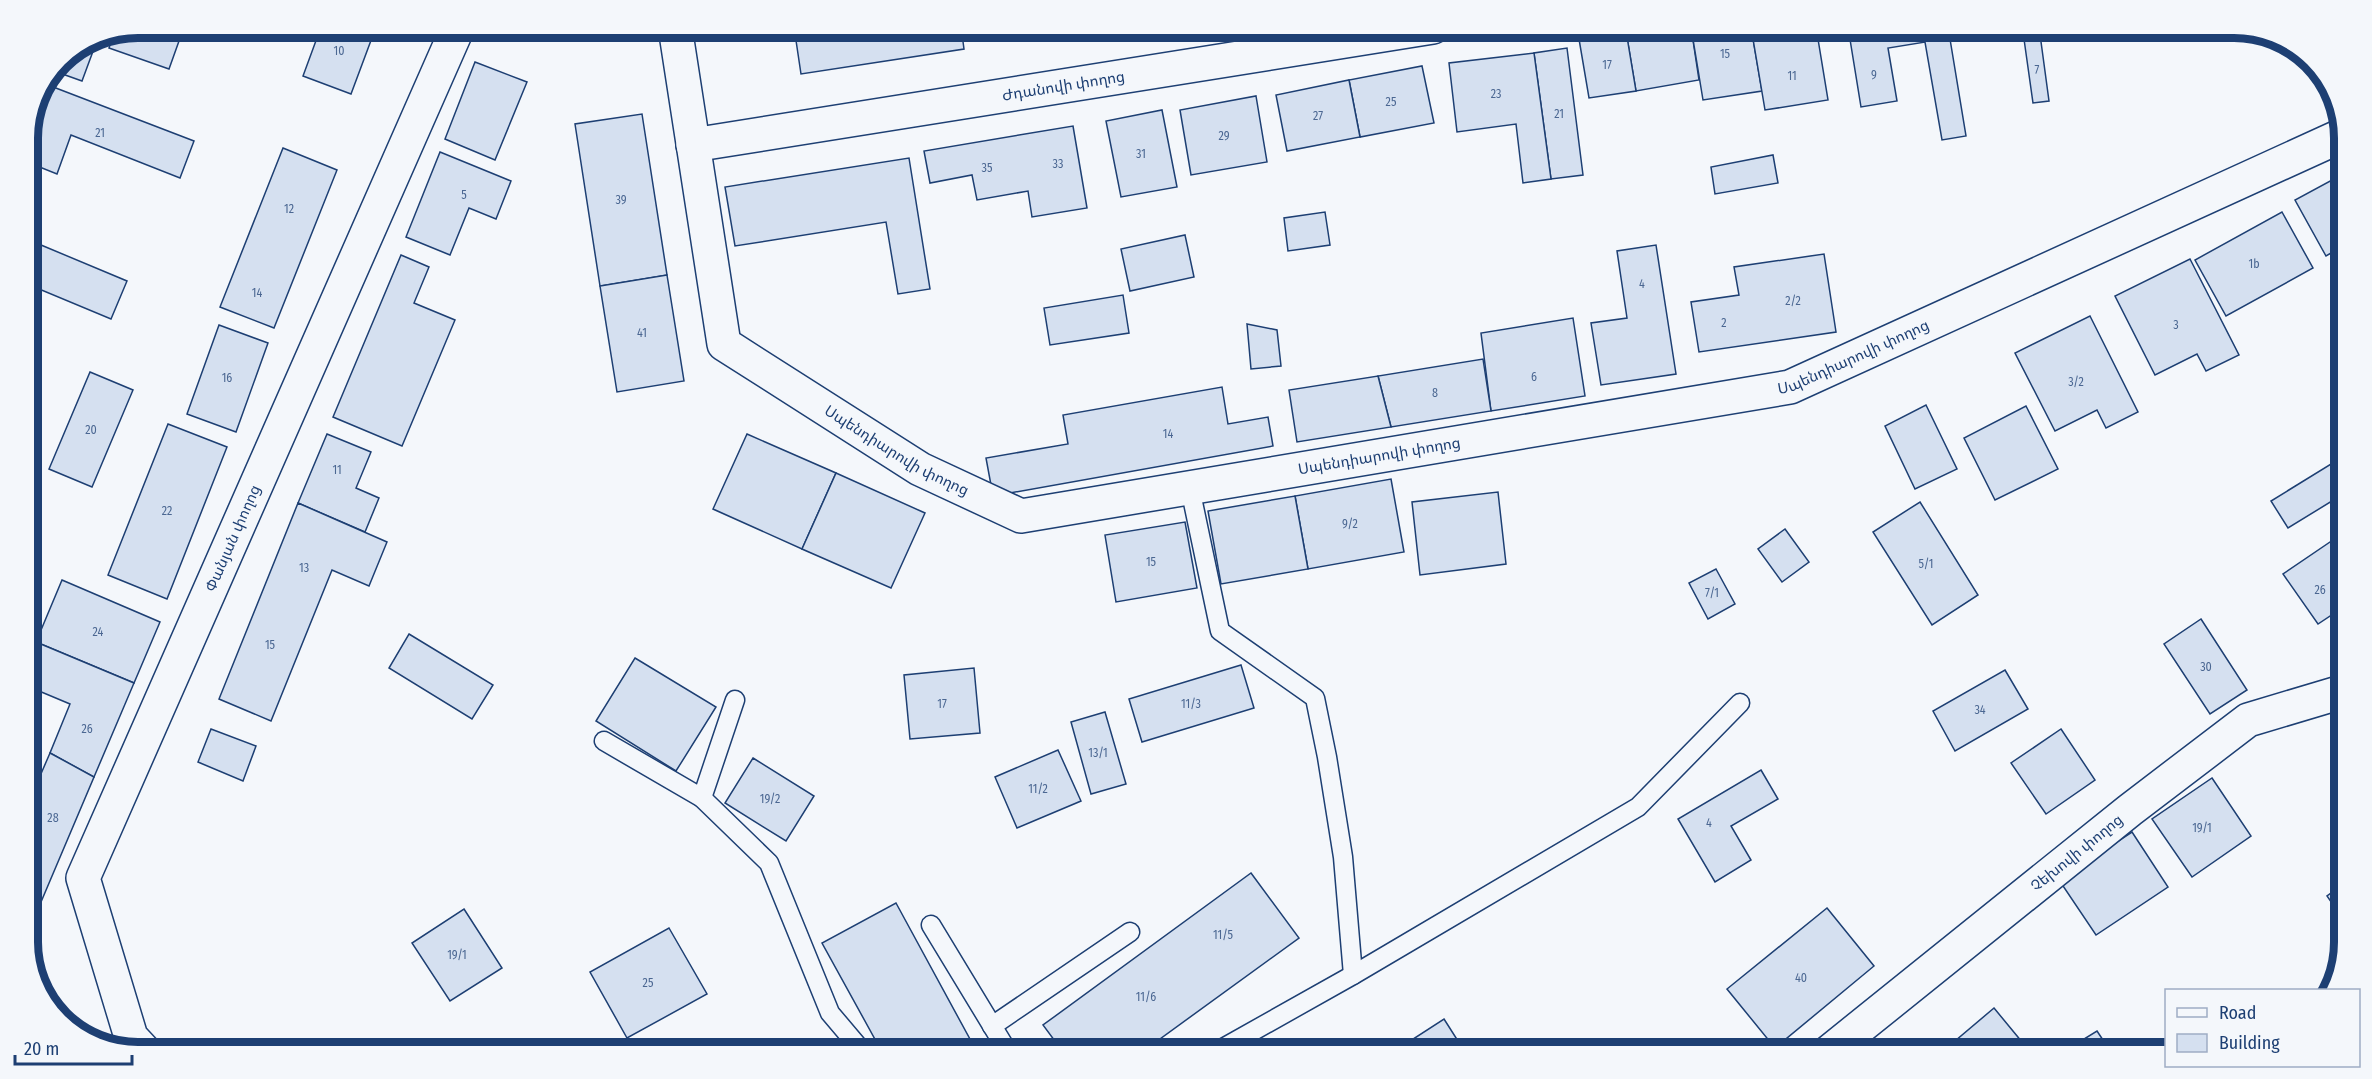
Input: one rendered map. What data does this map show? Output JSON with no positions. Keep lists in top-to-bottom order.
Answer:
{
  "streets": {
    "street": [
      "Ժդանովի փողոց",
      "Սպենդիարովի փողոց",
      "Փանյան փողոց",
      "Չեխովի փողոց"
    ]
  },
  "crossings": [
    ["Ժդանովի փողոց", "Սպենդիարովի փողոց"]
  ],
  "house_numbers": [
    "10",
    "15",
    "17",
    "7",
    "9",
    "11",
    "23",
    "25",
    "21",
    "27",
    "21",
    "29",
    "31",
    "33",
    "35",
    "5",
    "39",
    "12",
    "1b",
    "4",
    "14",
    "2/2",
    "2",
    "3",
    "41",
    "6",
    "16",
    "3/2",
    "8",
    "20",
    "14",
    "11",
    "22",
    "9/2",
    "15",
    "5/1",
    "13",
    "26",
    "7/1",
    "24",
    "15",
    "30",
    "17",
    "11/3",
    "34",
    "26",
    "13/1",
    "11/2",
    "19/2",
    "28",
    "4",
    "19/1",
    "11/5",
    "19/1",
    "40",
    "25",
    "11/6"
  ],
  "legend": ["Road", "Building"],
  "scale_bar": "20 m"
}
